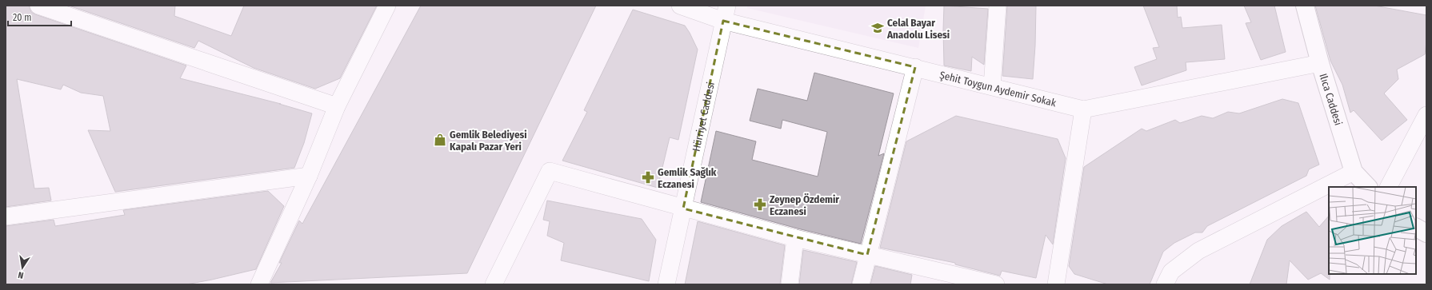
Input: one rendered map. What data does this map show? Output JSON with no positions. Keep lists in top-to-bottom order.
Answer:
{
  "streets": {
    "street": ["Şehit Toygun Aydemir Sokak", "Ilıca Caddesi", "Hürriyet Caddesi"]
  },
  "crossings": [
    ["Şehit Toygun Aydemir Sokak", "Ilıca Caddesi"],
    ["Şehit Toygun Aydemir Sokak", "Hürriyet Caddesi"]
  ],
  "places": {
    "school or university": ["Celal Bayar Anadolu Lisesi"],
    "shop": ["Gemlik Belediyesi Kapalı Pazar Yeri"],
    "pharmacy": ["Gemlik Sağlık Eczanesi", "Zeynep Özdemir Eczanesi"]
  },
  "scale_bar": "20 m",
  "north": "bottom"
}
